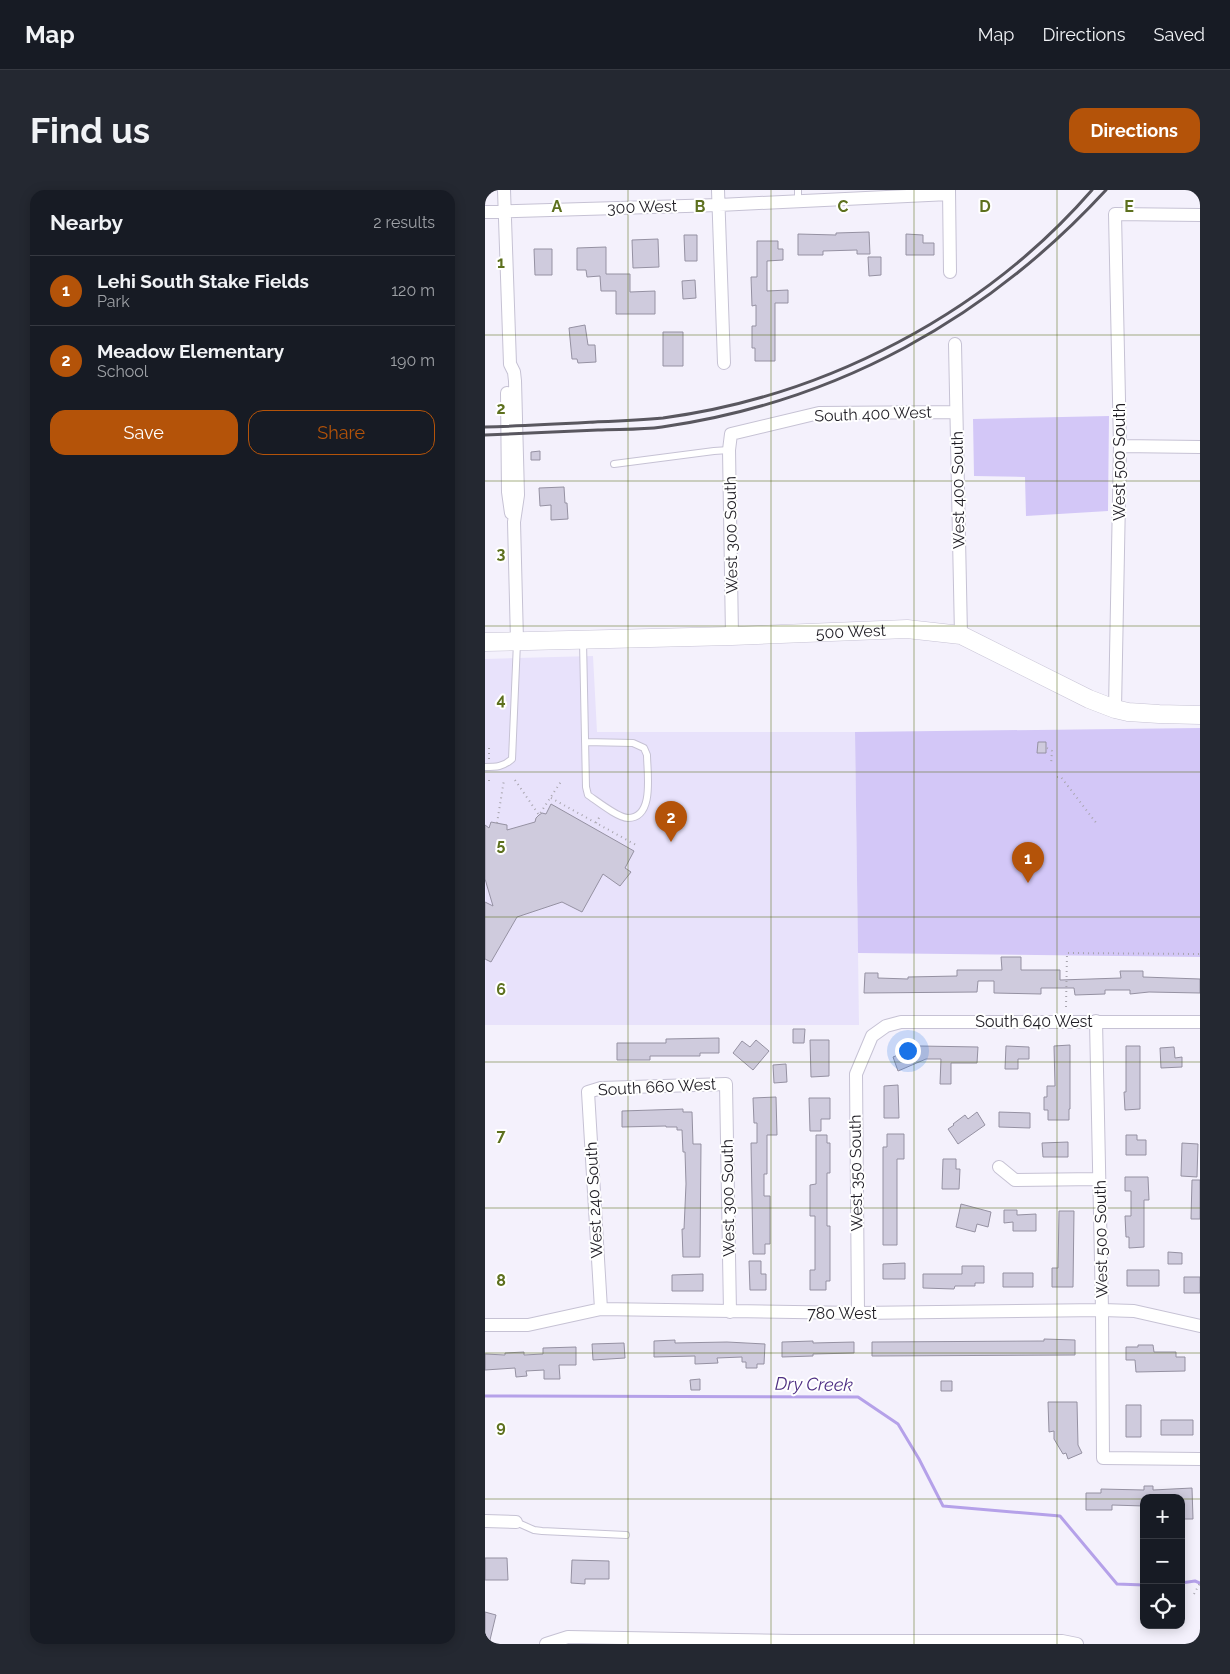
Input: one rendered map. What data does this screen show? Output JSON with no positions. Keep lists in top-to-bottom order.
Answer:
{
  "streets": {
    "street": [
      "300 West",
      "South 400 West",
      "West 500 South",
      "West 400 South",
      "West 300 South",
      "500 West",
      "South 640 West",
      "South 660 West",
      "West 350 South",
      "West 240 South",
      "780 West"
    ]
  },
  "crossings": [
    ["South 400 West", "West 400 South"],
    ["South 400 West", "West 300 South"],
    ["West 500 South", "500 West"],
    ["West 500 South", "South 640 West"],
    ["West 500 South", "780 West"],
    ["West 400 South", "500 West"],
    ["West 300 South", "500 West"],
    ["West 300 South", "South 660 West"],
    ["West 300 South", "780 West"],
    ["South 640 West", "West 350 South"],
    ["South 660 West", "West 240 South"],
    ["West 350 South", "780 West"],
    ["West 240 South", "780 West"]
  ],
  "water": ["Dry Creek"],
  "page": {
    "header": "Map",
    "nav": ["Map", "Directions", "Saved"],
    "buttons": [
      "Directions",
      ["Save", "Share"]
    ],
    "title": "Find us",
    "heading": ["Nearby", "2 results"],
    "list": [
      {
        "mark": "1",
        "name": "Lehi South Stake Fields",
        "note": "Park",
        "value": "120 m"
      },
      {
        "mark": "2",
        "name": "Meadow Elementary",
        "note": "School",
        "value": "190 m"
      }
    ],
    "pins": ["2", "1"],
    "map_buttons": ["+", "−"]
  },
  "grid": {
    "columns": [
      "A",
      "B",
      "C",
      "D",
      "E"
    ],
    "rows": [
      "1",
      "2",
      "3",
      "4",
      "5",
      "6",
      "7",
      "8",
      "9"
    ]
  }
}
